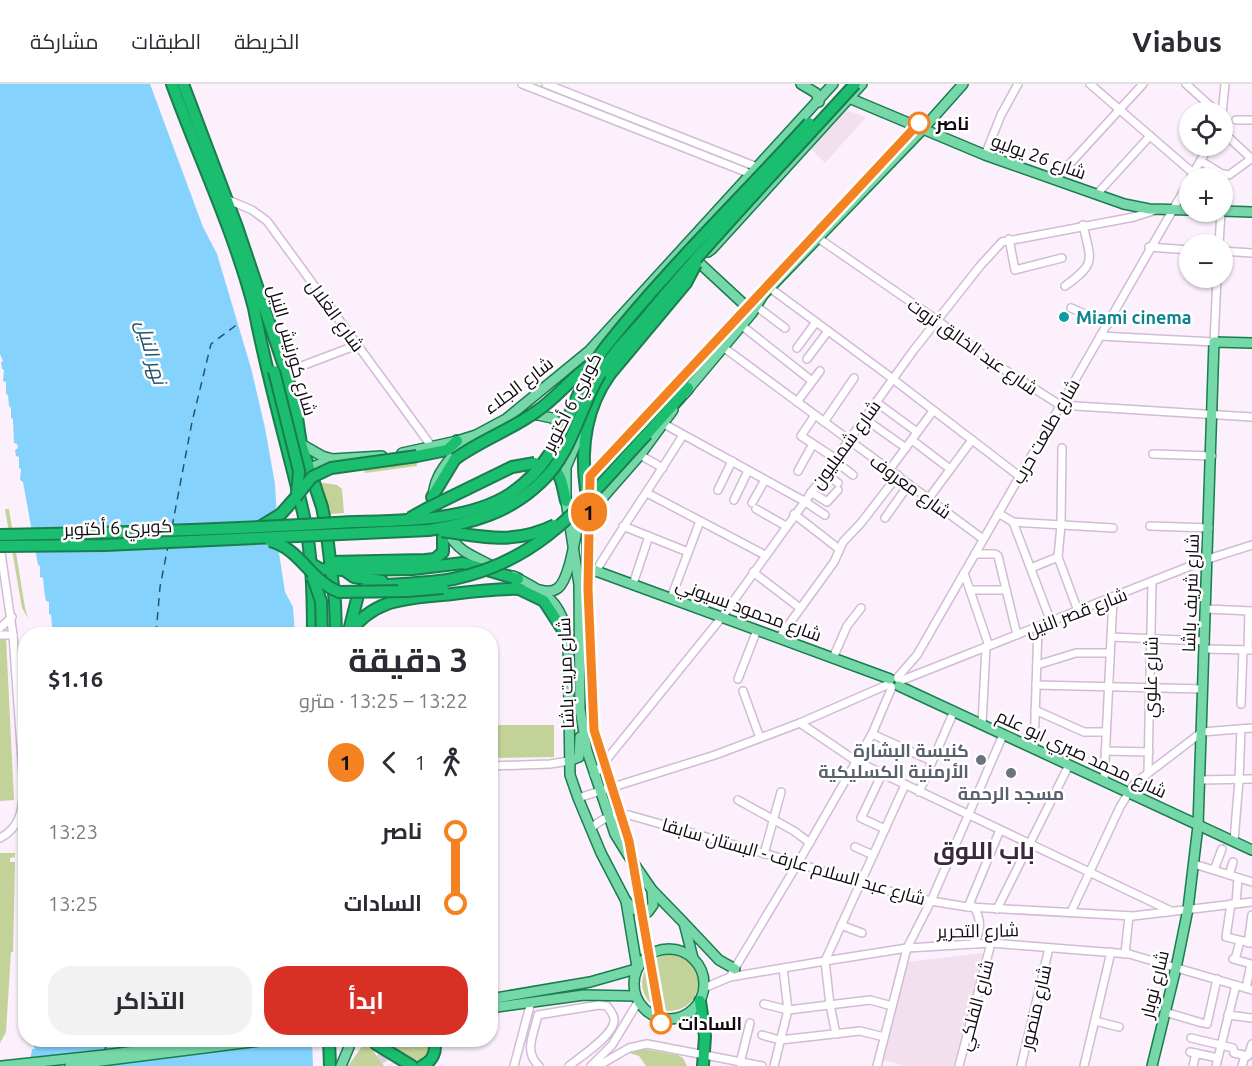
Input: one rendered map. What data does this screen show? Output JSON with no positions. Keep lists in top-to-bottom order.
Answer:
{
  "streets": {
    "highway": ["شارع كورنيش النيل", "كوبري 6 أكتوبر"],
    "main road": [
      "شارع 26 يوليو",
      "شارع الجلاء",
      "شارع شريف باشا",
      "شارع محمود بسيوني",
      "شارع مريت باشا",
      "شارع محمد صبري ابو علم",
      "شارع نوبار"
    ],
    "street": [
      "شارع الغلال",
      "شارع عبد الخالق ثروت",
      "شارع طلعت حرب",
      "شارع شمبليون",
      "شارع معروف",
      "شارع قصر النيل",
      "شارع علوي",
      "شارع عبد السلام عارف - البستان سابقا",
      "شارع التحرير",
      "شارع الفلكي",
      "شارع منصور"
    ]
  },
  "crossings": [
    ["شارع 26 يوليو", "شارع طلعت حرب"],
    ["شارع الغلال", "شارع كورنيش النيل"],
    ["شارع الغلال", "شارع الجلاء"],
    ["شارع عبد الخالق ثروت", "شارع طلعت حرب"],
    ["شارع عبد الخالق ثروت", "شارع شمبليون"],
    ["شارع عبد الخالق ثروت", "شارع شريف باشا"],
    ["شارع كورنيش النيل", "شارع الجلاء"],
    ["شارع الجلاء", "كوبري 6 أكتوبر"],
    ["شارع الجلاء", "شارع مريت باشا"],
    ["شارع طلعت حرب", "شارع معروف"],
    ["شارع طلعت حرب", "شارع محمود بسيوني"],
    ["شارع طلعت حرب", "شارع قصر النيل"],
    ["شارع طلعت حرب", "شارع محمد صبري ابو علم"],
    ["شارع طلعت حرب", "شارع عبد السلام عارف - البستان سابقا"],
    ["شارع طلعت حرب", "شارع التحرير"],
    ["شارع شمبليون", "شارع معروف"],
    ["شارع شمبليون", "شارع محمود بسيوني"],
    ["شارع شمبليون", "شارع مريت باشا"],
    ["شارع شريف باشا", "شارع قصر النيل"],
    ["شارع شريف باشا", "شارع محمد صبري ابو علم"],
    ["شارع شريف باشا", "شارع عبد السلام عارف - البستان سابقا"],
    ["شارع شريف باشا", "شارع نوبار"],
    ["شارع محمود بسيوني", "شارع قصر النيل"],
    ["شارع محمود بسيوني", "شارع محمد صبري ابو علم"],
    ["شارع قصر النيل", "شارع مريت باشا"],
    ["شارع قصر النيل", "شارع علوي"],
    ["شارع قصر النيل", "شارع محمد صبري ابو علم"],
    ["شارع مريت باشا", "شارع عبد السلام عارف - البستان سابقا"],
    ["شارع مريت باشا", "شارع التحرير"],
    ["شارع عبد السلام عارف - البستان سابقا", "شارع نوبار"],
    ["شارع التحرير", "شارع نوبار"],
    ["شارع التحرير", "شارع الفلكي"],
    ["شارع التحرير", "شارع منصور"]
  ],
  "districts": ["باب اللوق"],
  "water": ["نهر النيل"],
  "places": [
    "ناصر",
    "Miami cinema",
    "كنيسة البشارة الأرمنية الكسليكية",
    "مسجد الرحمة",
    "السادات"
  ],
  "lines": ["metro line 1"],
  "page": {
    "header": "Viabus",
    "nav": ["الخريطة", "الطبقات", "مشاركة"],
    "on_map": "1",
    "map_buttons": ["+", "−"],
    "heading": ["3 دقيقة", "13:22 – 13:25 · مترو", "$1.16"],
    "legs": ["1", "1"],
    "list": [
      {
        "name": "ناصر",
        "value": "13:23"
      },
      {
        "name": "السادات",
        "value": "13:25"
      }
    ],
    "buttons": ["ابدأ", "التذاكر"]
  }
}
